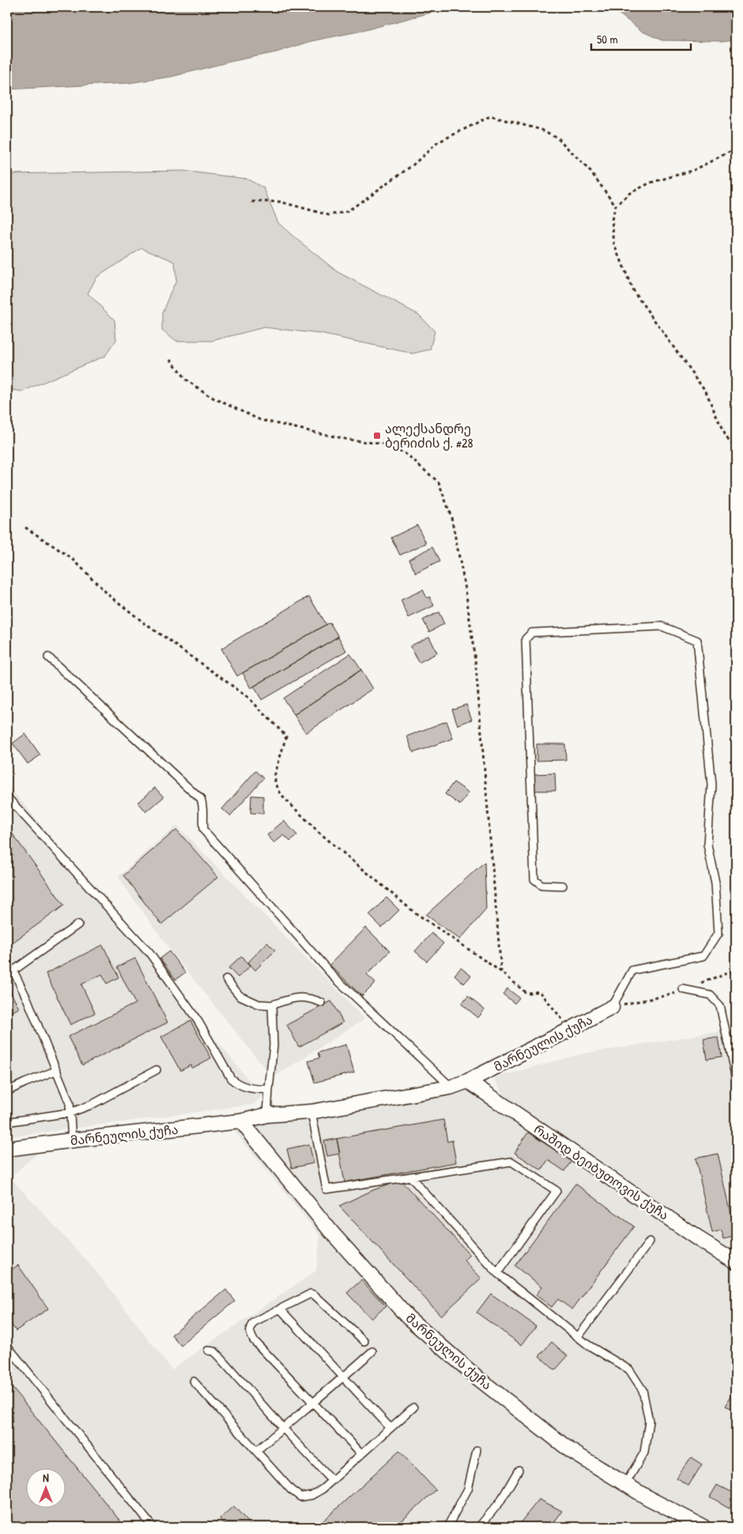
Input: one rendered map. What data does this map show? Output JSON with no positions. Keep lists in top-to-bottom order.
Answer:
{
  "streets": {
    "street": ["მარნეულის ქუჩა", "რაშიდ ბეიბუთოვის ქუჩა"]
  },
  "crossings": [
    ["მარნეულის ქუჩა", "რაშიდ ბეიბუთოვის ქუჩა"]
  ],
  "places": {
    "transit": ["ალექსანდრე ბერიძის ქ. #28"]
  },
  "scale_bar": "50 m",
  "north": "top"
}
